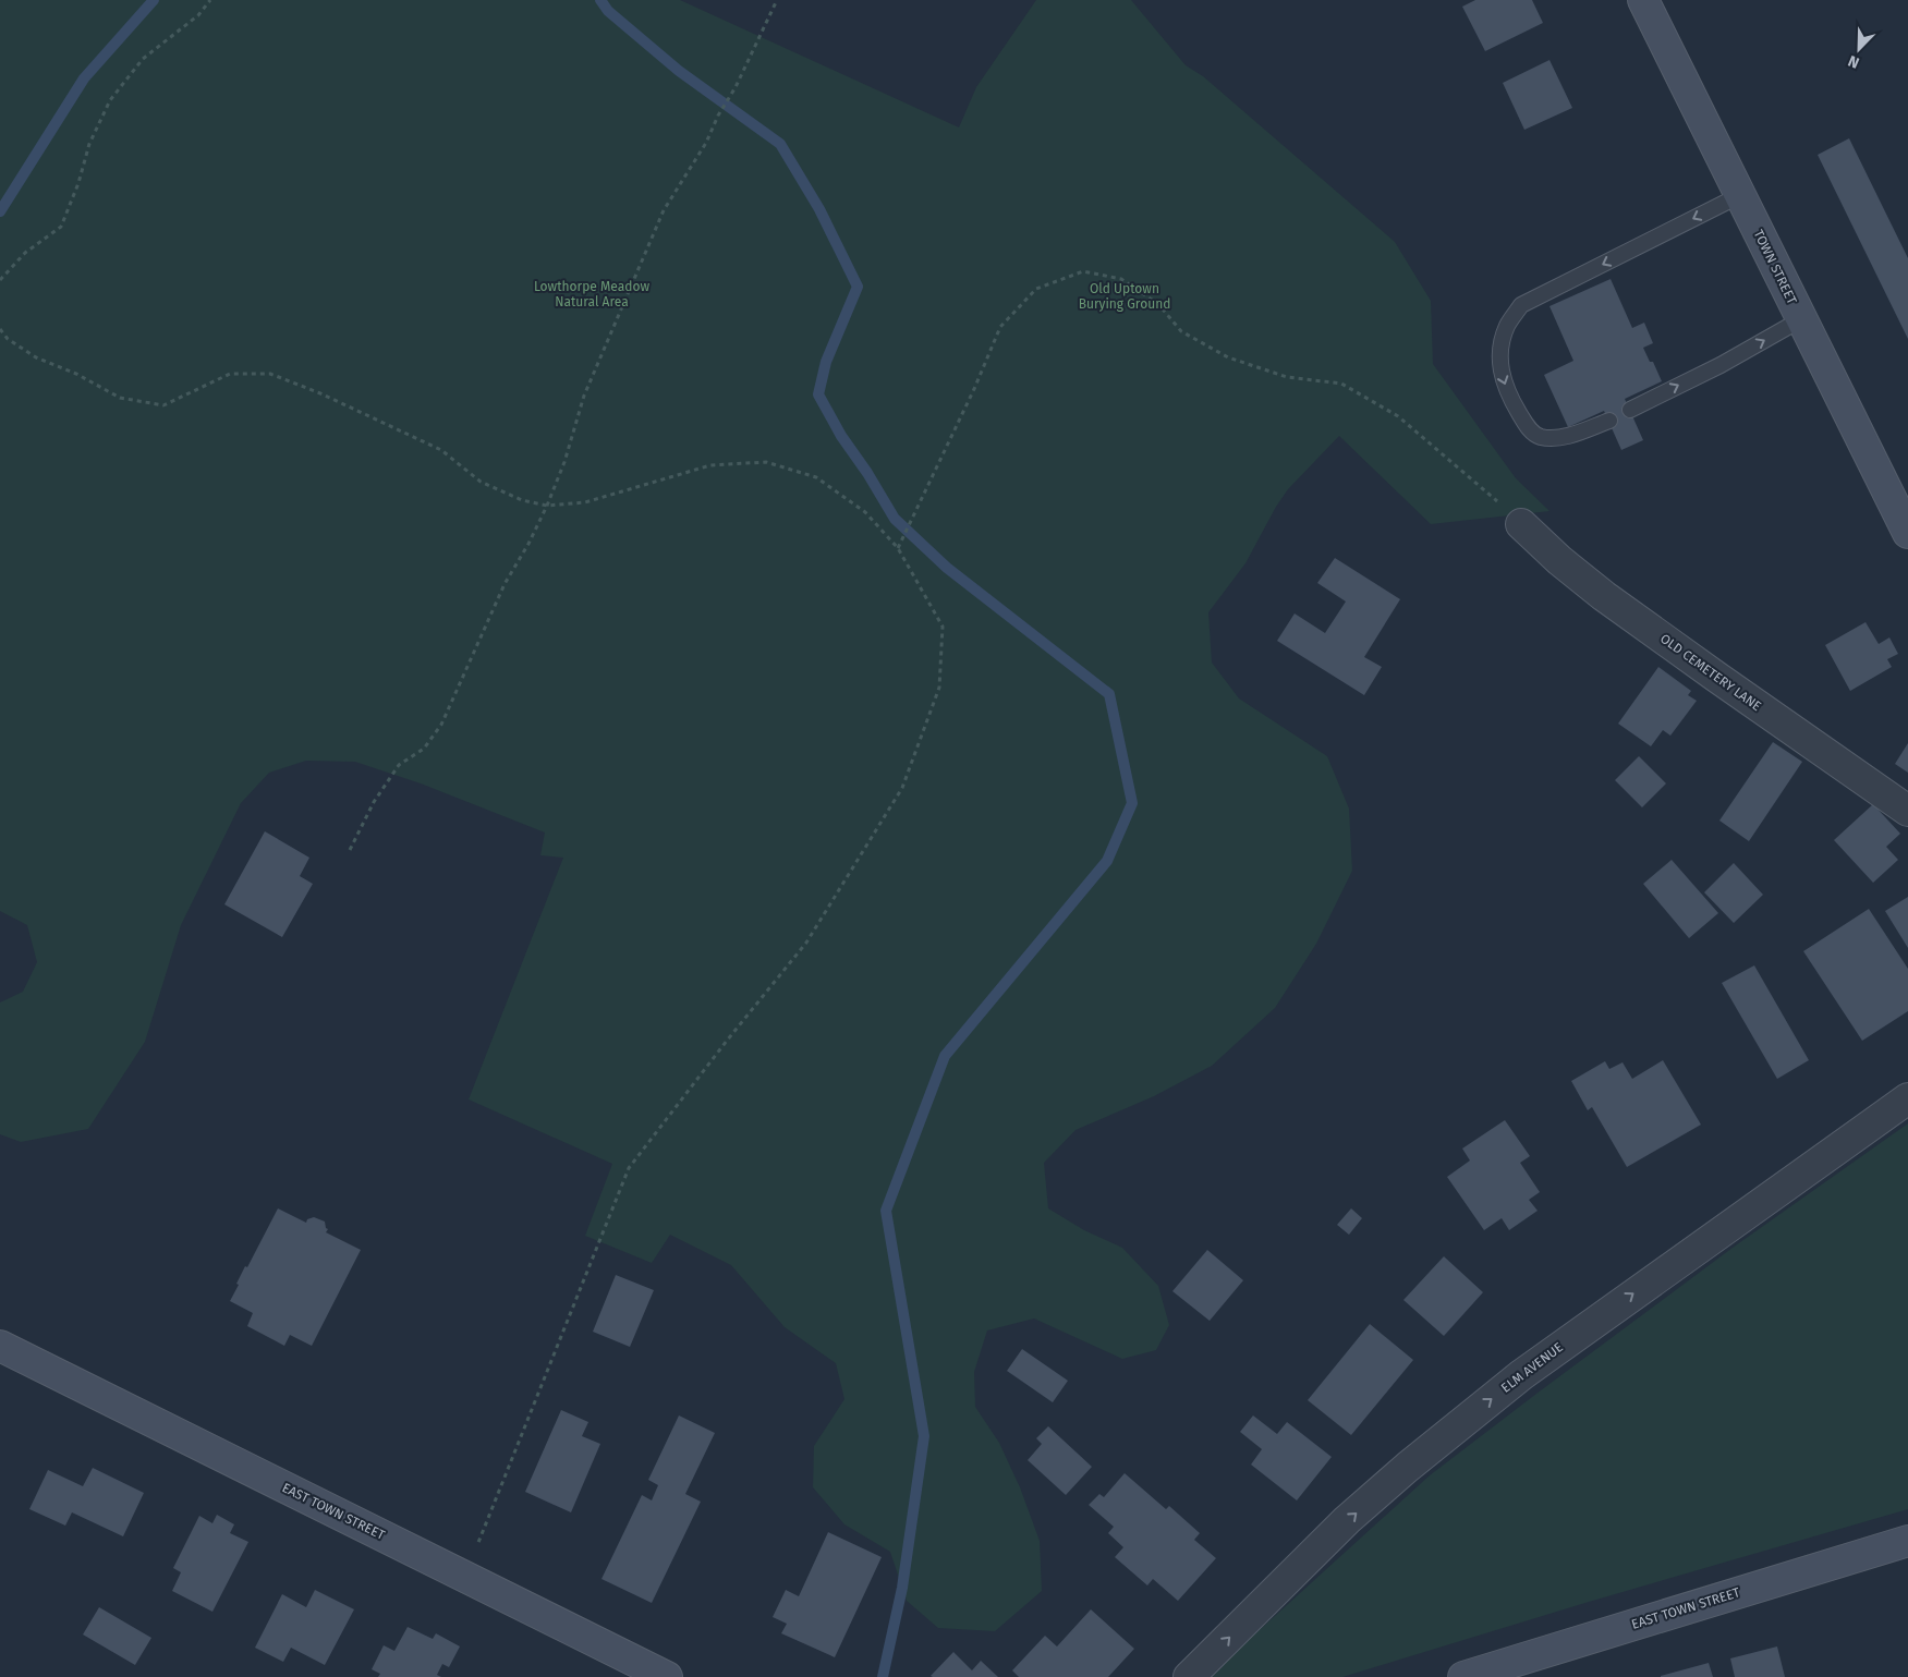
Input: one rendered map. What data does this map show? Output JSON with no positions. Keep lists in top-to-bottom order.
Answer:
{
  "streets": {
    "street": [
      "TOWN STREET",
      "OLD CEMETERY LANE",
      "ELM AVENUE",
      "EAST TOWN STREET"
    ]
  },
  "one_way": ["ELM AVENUE"],
  "parks": ["Lowthorpe Meadow Natural Area", "Old Uptown Burying Ground"],
  "north": "bottom left"
}
